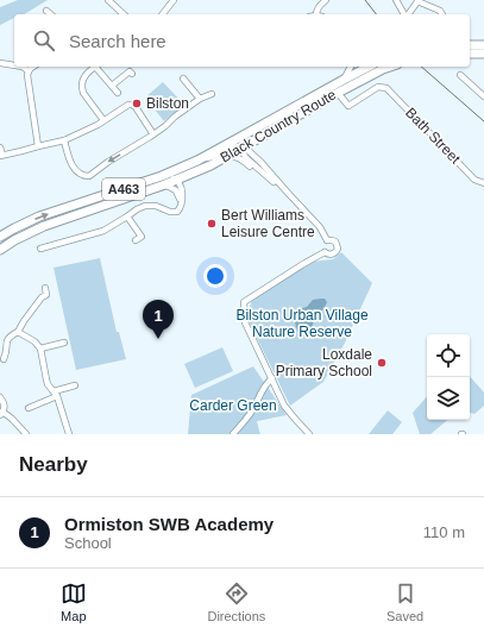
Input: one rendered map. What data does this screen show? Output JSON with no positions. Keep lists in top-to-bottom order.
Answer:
{
  "streets": {
    "highway": ["Black Country Route", "A463"],
    "street": ["Bath Street"]
  },
  "crossings": [
    ["Black Country Route", "Bath Street"]
  ],
  "parks": ["Bilston Urban Village Nature Reserve", "Carder Green"],
  "places": ["Bilston", "Bert Williams Leisure Centre", "Loxdale Primary School"],
  "page": {
    "search": "Search here",
    "pins": "1",
    "heading": "Nearby",
    "list": [
      {
        "mark": "1",
        "name": "Ormiston SWB Academy",
        "note": "School",
        "value": "110 m"
      }
    ],
    "nav": ["Map", "Directions", "Saved"]
  }
}
